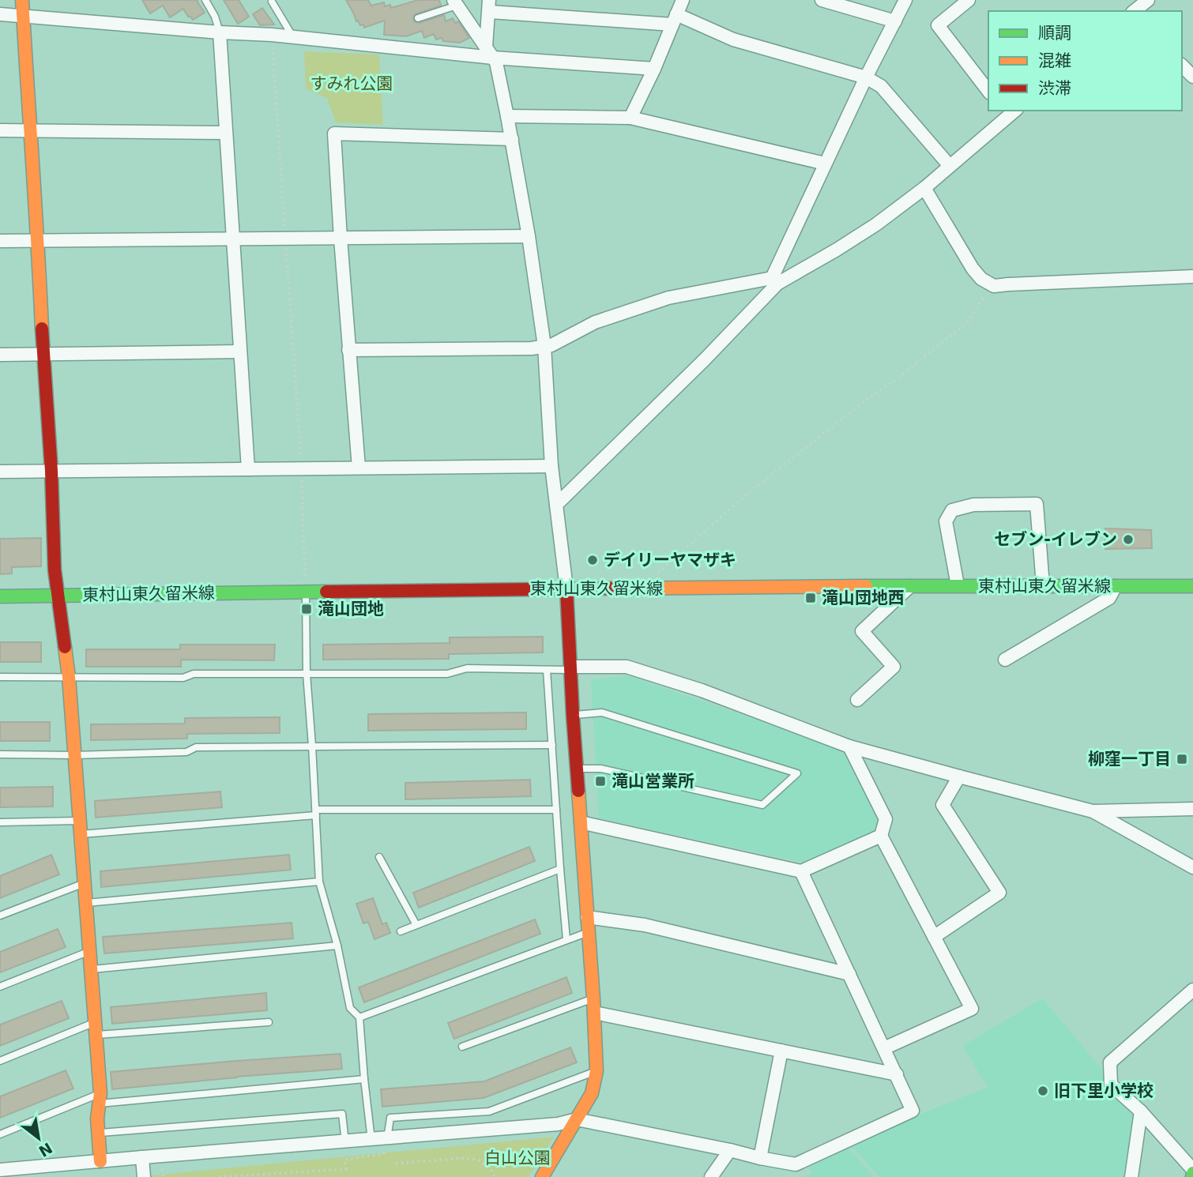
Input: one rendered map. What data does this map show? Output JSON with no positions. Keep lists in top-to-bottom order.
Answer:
{
  "streets": {
    "street": ["東村山東久留米線"]
  },
  "parks": ["すみれ公園", "白山公園"],
  "places": {
    "other": ["セブン-イレブン", "デイリーヤマザキ", "旧下里小学校"],
    "transit": [
      "滝山団地西",
      "滝山団地",
      "柳窪一丁目",
      "滝山営業所"
    ]
  },
  "legend": ["順調", "混雑", "渋滞"],
  "north": "bottom right"
}
